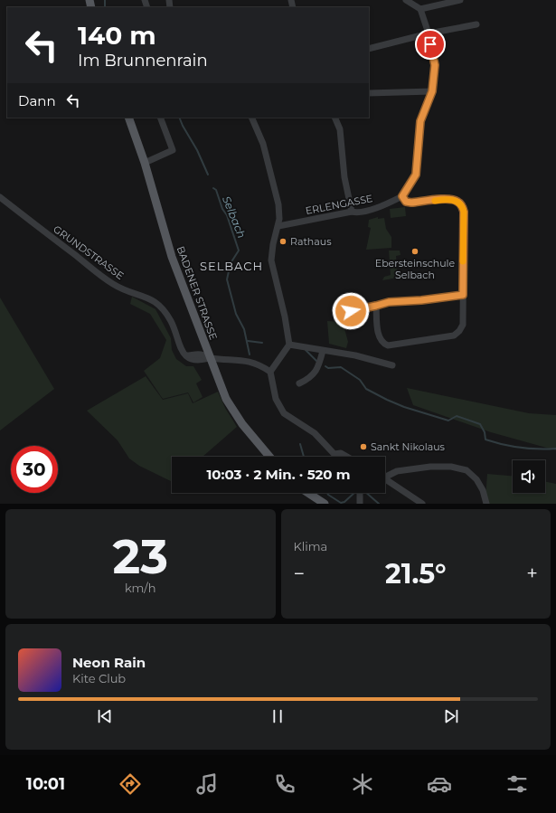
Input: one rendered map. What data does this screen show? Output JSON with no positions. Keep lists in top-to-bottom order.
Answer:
{
  "streets": {
    "main road": ["BADENER STRASSE"],
    "street": ["ERLENGASSE", "GRUNDSTRASSE"]
  },
  "crossings": [
    ["GRUNDSTRASSE", "BADENER STRASSE"]
  ],
  "districts": ["SELBACH"],
  "water": ["Selbach"],
  "places": ["Rathaus", "Ebersteinschule Selbach", "Sankt Nikolaus"],
  "page": {
    "turn": ["140 m", "Im Brunnenrain"],
    "then": "Dann",
    "limit": "30",
    "trip": "10:03 · 2 Min. · 520 m",
    "tile": [
      ["23", "km/h"],
      "Klima"
    ],
    "heat": ["−", "21.5°", "+"],
    "song": ["Neon Rain", "Kite Club"],
    "tabs": "10:01"
  }
}
